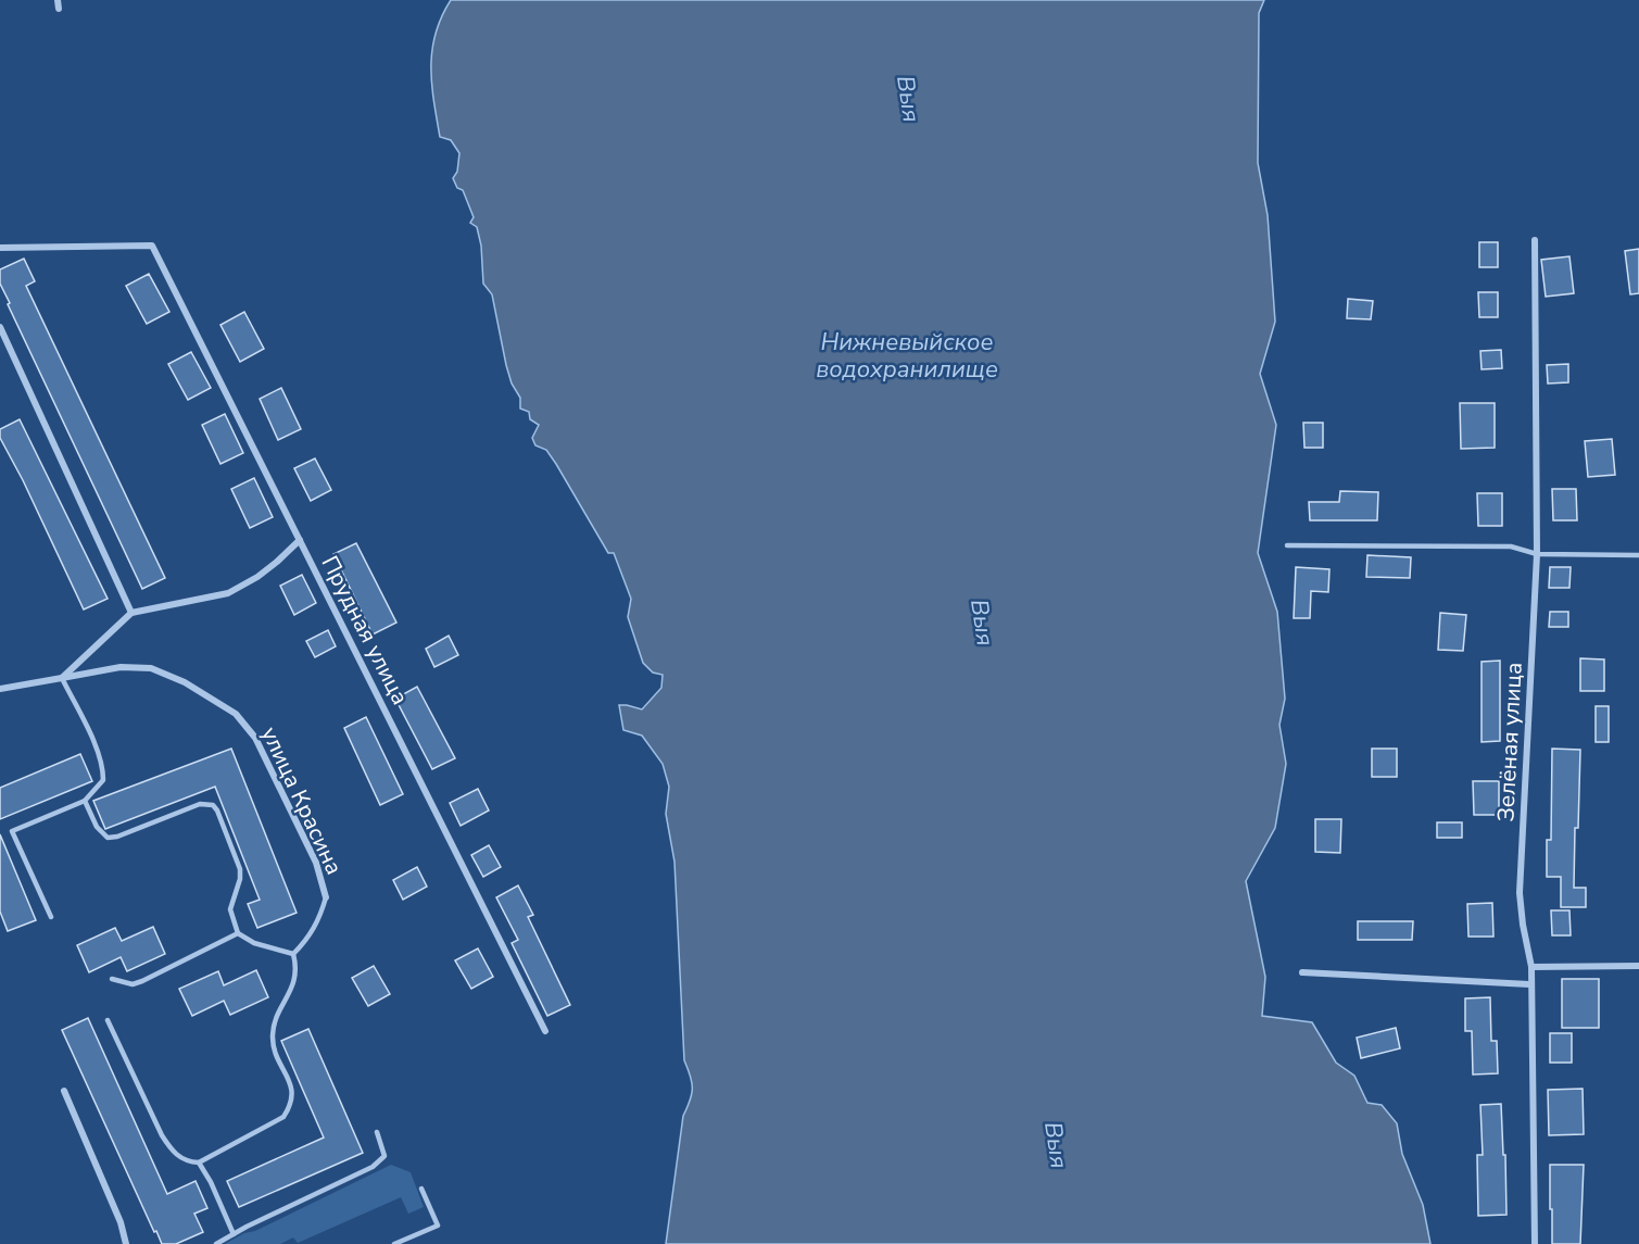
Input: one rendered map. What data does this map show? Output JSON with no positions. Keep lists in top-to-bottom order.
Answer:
{
  "streets": {
    "street": ["Прудная улица", "Зелёная улица", "улица Красина"]
  },
  "water": ["Выя", "Нижневыйское водохранилище"]
}
